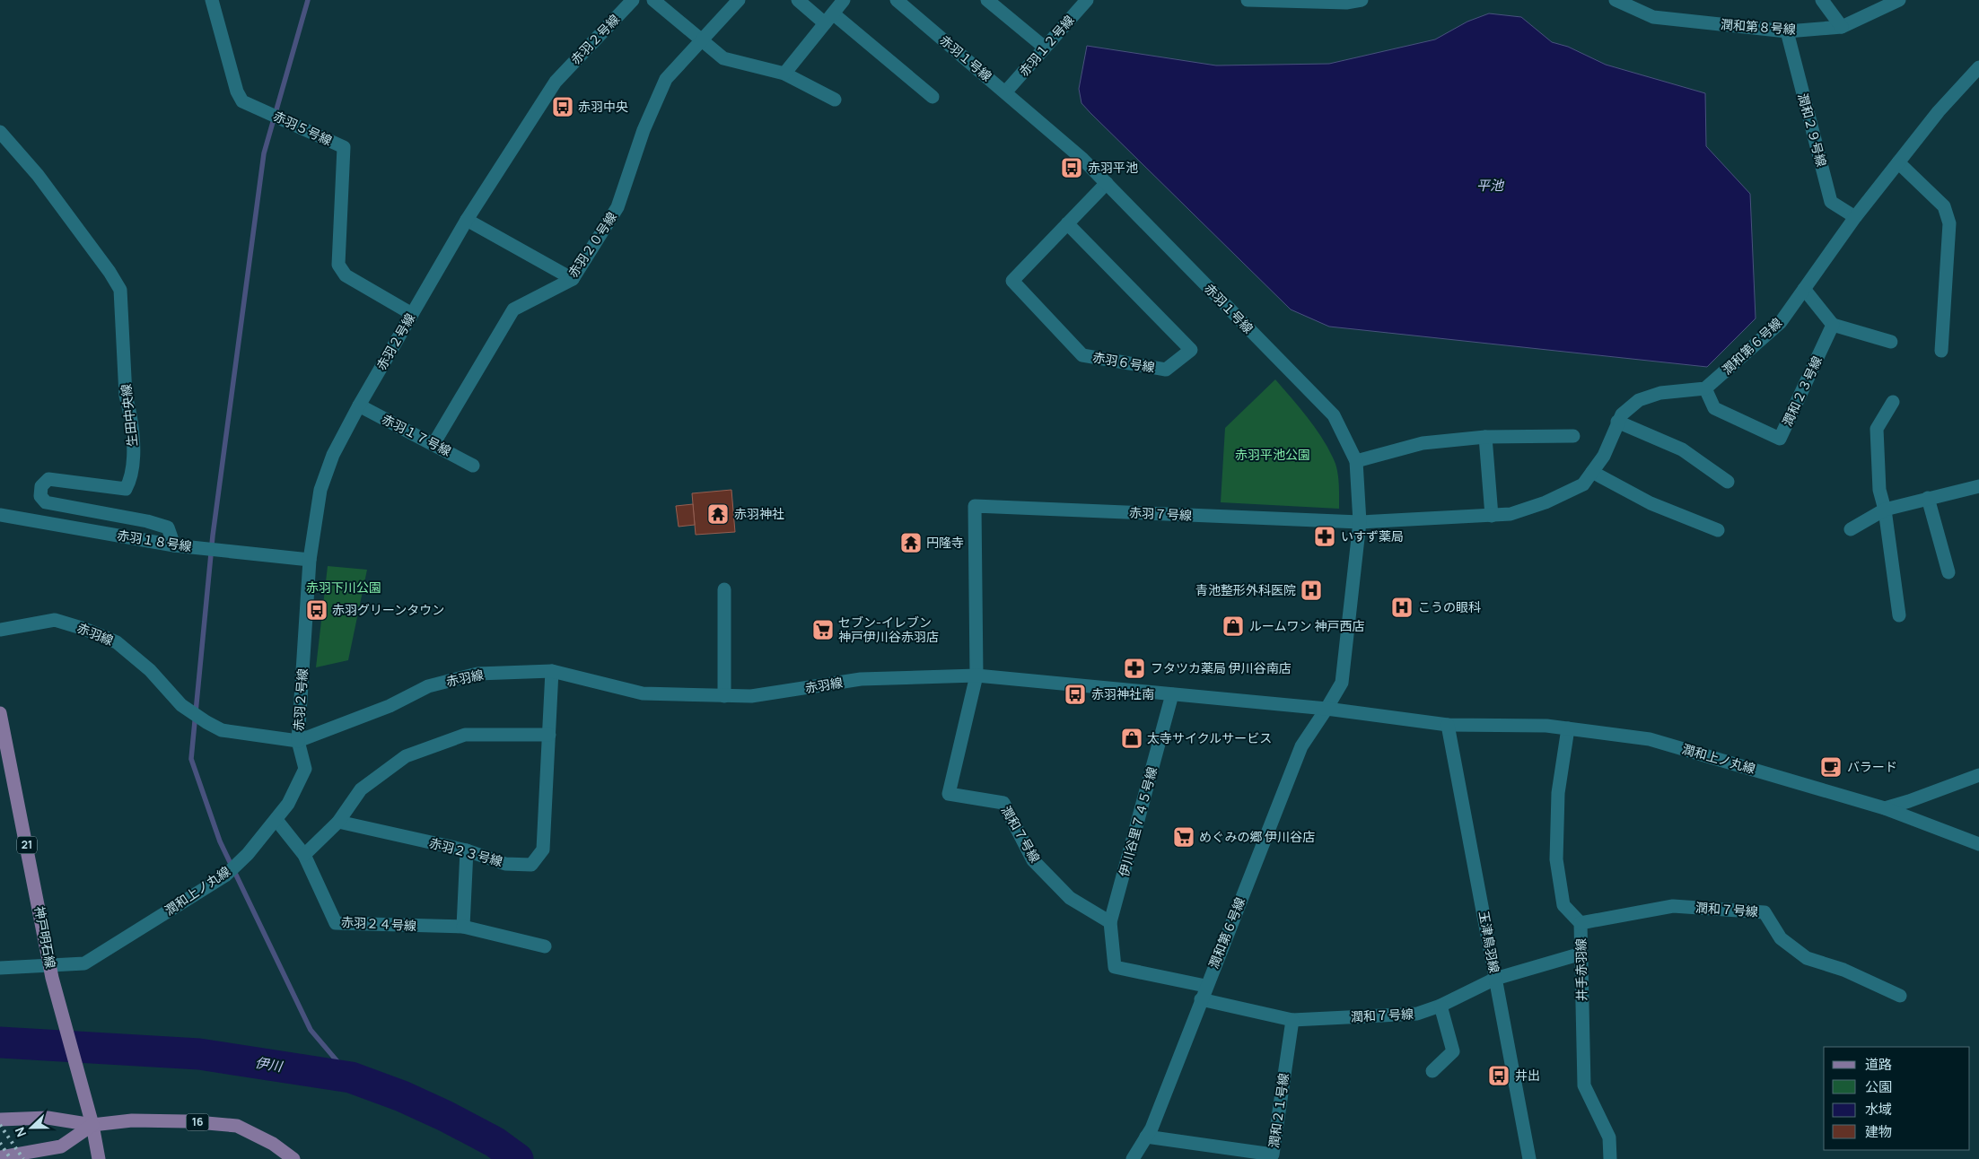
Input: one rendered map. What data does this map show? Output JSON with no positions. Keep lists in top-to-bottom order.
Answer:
{
  "streets": {
    "main road": ["21", "神戸明石線", "16"],
    "street": [
      "潤和第８号線",
      "赤羽２号線",
      "赤羽１２号線",
      "赤羽１号線",
      "赤羽５号線",
      "潤和２９号線",
      "赤羽２０号線",
      "潤和第６号線",
      "赤羽６号線",
      "潤和２３号線",
      "生田中央線",
      "赤羽１７号線",
      "赤羽７号線",
      "赤羽１８号線",
      "赤羽線",
      "潤和上ノ丸線",
      "伊川谷里７４５号線",
      "潤和７号線",
      "赤羽２３号線",
      "赤羽２４号線",
      "玉津鳥羽線",
      "井手赤羽線",
      "潤和２１号線"
    ]
  },
  "crossings": [
    ["潤和第８号線", "潤和２９号線"],
    ["赤羽２号線", "赤羽５号線"],
    ["赤羽２号線", "赤羽１７号線"],
    ["赤羽２号線", "赤羽１８号線"],
    ["赤羽２号線", "赤羽線"],
    ["赤羽２号線", "潤和上ノ丸線"],
    ["赤羽１２号線", "赤羽１号線"],
    ["赤羽１号線", "潤和第６号線"],
    ["赤羽１号線", "赤羽６号線"],
    ["赤羽１号線", "赤羽７号線"],
    ["赤羽１号線", "潤和上ノ丸線"],
    ["潤和２９号線", "潤和第６号線"],
    ["赤羽２０号線", "赤羽１７号線"],
    ["潤和第６号線", "潤和２３号線"],
    ["潤和第６号線", "潤和上ノ丸線"],
    ["潤和第６号線", "潤和７号線"],
    ["潤和第６号線", "潤和２１号線"],
    ["生田中央線", "赤羽１８号線"],
    ["赤羽７号線", "赤羽線"],
    ["赤羽７号線", "潤和７号線"],
    ["赤羽線", "潤和上ノ丸線"],
    ["赤羽線", "伊川谷里７４５号線"],
    ["赤羽線", "潤和７号線"],
    ["赤羽線", "赤羽２３号線"],
    ["潤和上ノ丸線", "伊川谷里７４５号線"],
    ["潤和上ノ丸線", "赤羽２４号線"],
    ["潤和上ノ丸線", "神戸明石線"],
    ["潤和上ノ丸線", "玉津鳥羽線"],
    ["潤和上ノ丸線", "井手赤羽線"],
    ["伊川谷里７４５号線", "潤和７号線"],
    ["潤和７号線", "玉津鳥羽線"],
    ["潤和７号線", "井手赤羽線"],
    ["潤和７号線", "潤和２１号線"],
    ["神戸明石線", "16"]
  ],
  "water": ["平池", "伊川"],
  "parks": ["赤羽平池公園", "赤羽下川公園"],
  "places": {
    "bus stop": [
      "赤羽中央",
      "赤羽平池",
      "赤羽グリーンタウン",
      "赤羽神社南",
      "井出"
    ],
    "temple": ["赤羽神社", "円隆寺"],
    "pharmacy": ["いすず薬局", "フタツカ薬局 伊川谷南店"],
    "hospital": ["青池整形外科医院", "こうの眼科"],
    "shop": ["ルームワン 神戸西店", "太寺サイクルサービス"],
    "supermarket": ["セブン-イレブン 神戸伊川谷赤羽店", "めぐみの郷 伊川谷店"],
    "cafe": ["バラード"]
  },
  "legend": [
    "道路",
    "公園",
    "水域",
    "建物"
  ],
  "north": "left"
}
